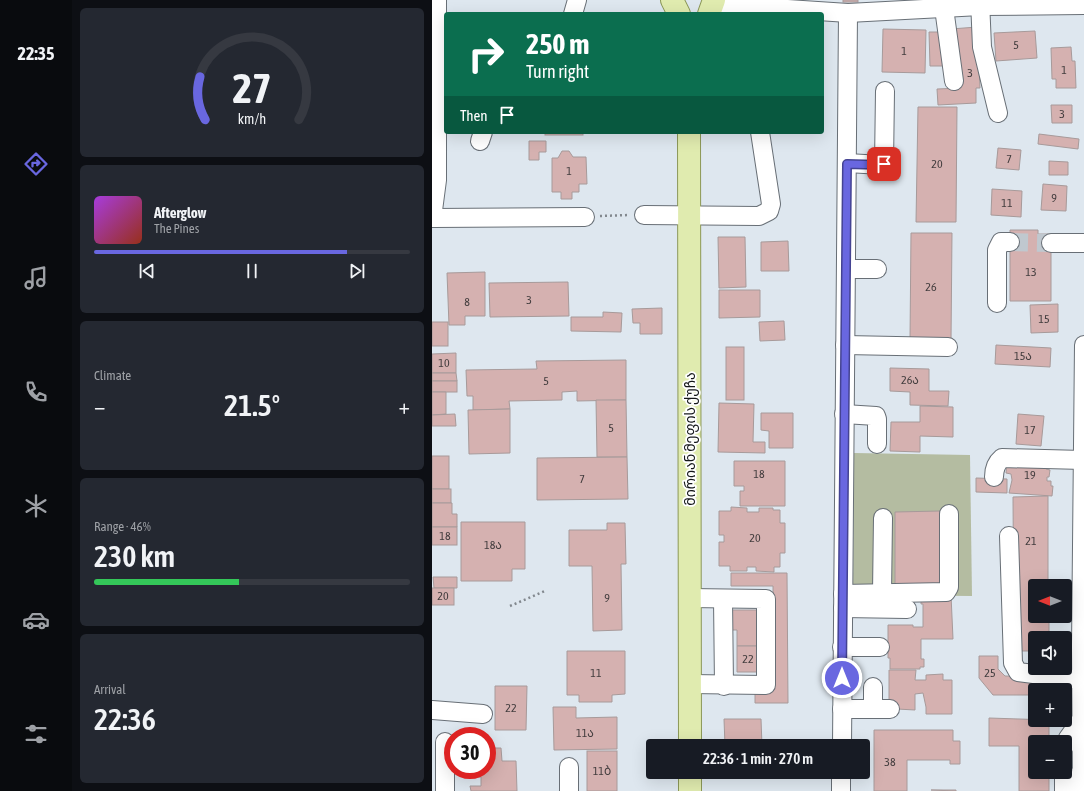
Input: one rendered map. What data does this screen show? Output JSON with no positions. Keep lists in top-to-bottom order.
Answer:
{
  "streets": {
    "main road": ["მირიან მეფის ქუჩა"]
  },
  "house_numbers": [
    "5",
    "1",
    "1",
    "3",
    "3",
    "7",
    "20",
    "1",
    "9",
    "11",
    "13",
    "26",
    "3",
    "8",
    "15",
    "15ა",
    "10",
    "26ა",
    "5",
    "5",
    "17",
    "18",
    "19",
    "7",
    "18",
    "20",
    "21",
    "18ა",
    "20",
    "9",
    "22",
    "11",
    "25",
    "22",
    "11ა",
    "38",
    "11ბ"
  ],
  "north": "left",
  "page": {
    "tabs": "22:35",
    "turn": ["250 m", "Turn right"],
    "then": "Then",
    "song": ["Afterglow", "The Pines"],
    "tile": [
      "Climate",
      ["Range · 46%", "230 km"],
      ["Arrival", "22:36"]
    ],
    "heat": ["−", "21.5°", "+"],
    "map_buttons": ["+", "−"],
    "limit": "30",
    "trip": "22:36 · 1 min · 270 m",
    "gauge": ["27", "km/h"]
  }
}
